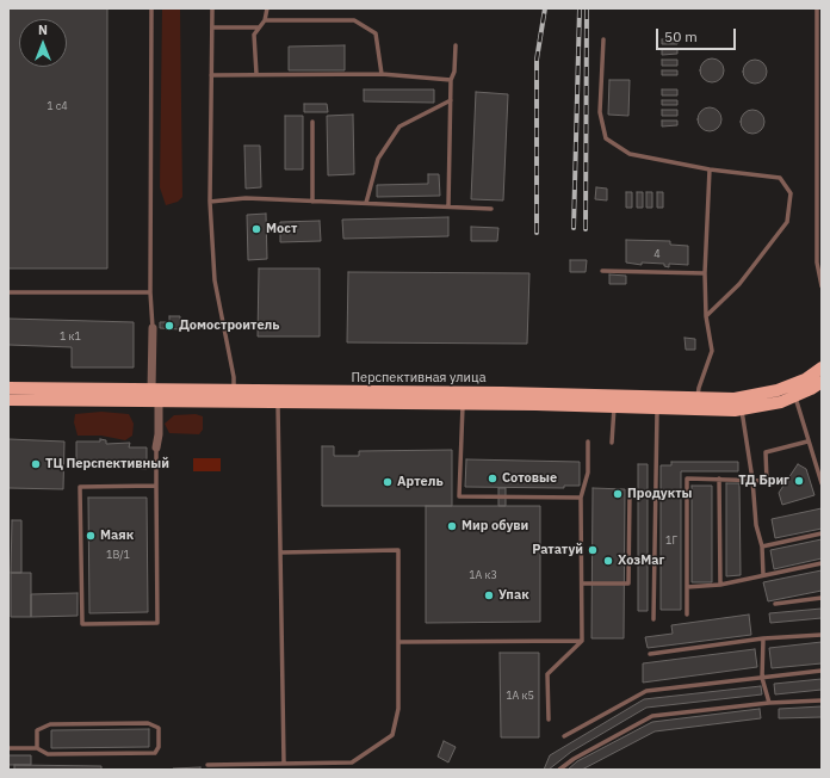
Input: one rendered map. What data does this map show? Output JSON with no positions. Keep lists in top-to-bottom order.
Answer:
{
  "streets": {
    "main road": ["Перспективная улица"]
  },
  "places": [
    "Мост",
    "Домостроитель",
    "ТЦ Перспективный",
    "Сотовые",
    "ТД Бриг",
    "Артель",
    "Продукты",
    "Мир обуви",
    "Маяк",
    "Рататуй",
    "ХозМаг",
    "Упак"
  ],
  "house_numbers": [
    "1 с4",
    "4",
    "1 к1",
    "1Г",
    "1В/1",
    "1А к3",
    "1А к5"
  ],
  "scale_bar": "50 m",
  "north": "top"
}
